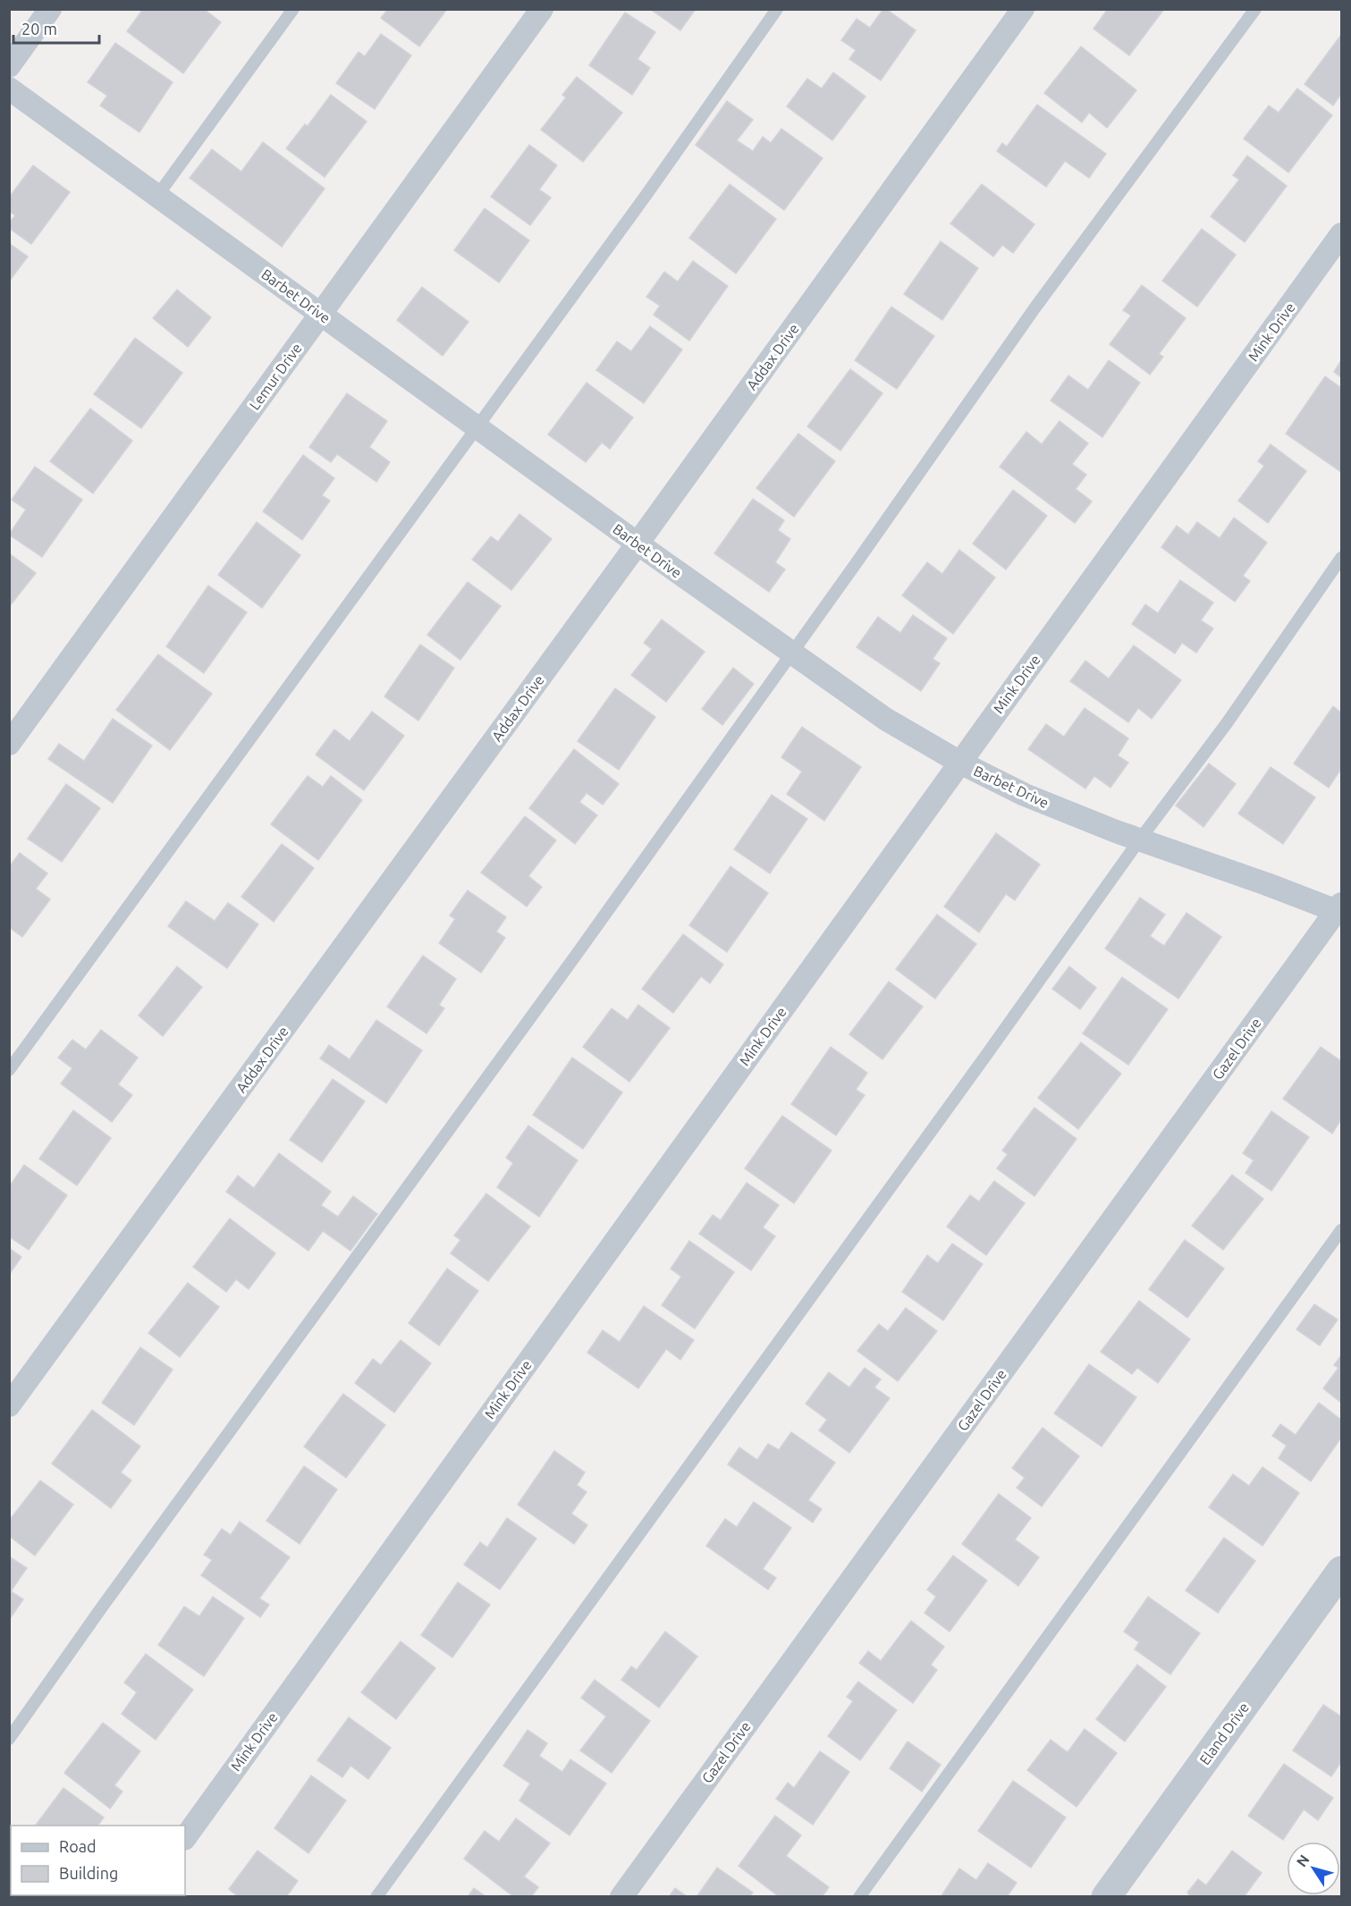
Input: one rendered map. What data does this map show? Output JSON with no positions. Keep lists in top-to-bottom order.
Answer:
{
  "streets": {
    "street": [
      "Barbet Drive",
      "Mink Drive",
      "Addax Drive",
      "Lemur Drive",
      "Gazel Drive",
      "Eland Drive"
    ]
  },
  "crossings": [
    ["Barbet Drive", "Mink Drive"],
    ["Barbet Drive", "Addax Drive"],
    ["Barbet Drive", "Lemur Drive"],
    ["Barbet Drive", "Gazel Drive"]
  ],
  "legend": ["Road", "Building"],
  "scale_bar": "20 m",
  "north": "top left"
}
